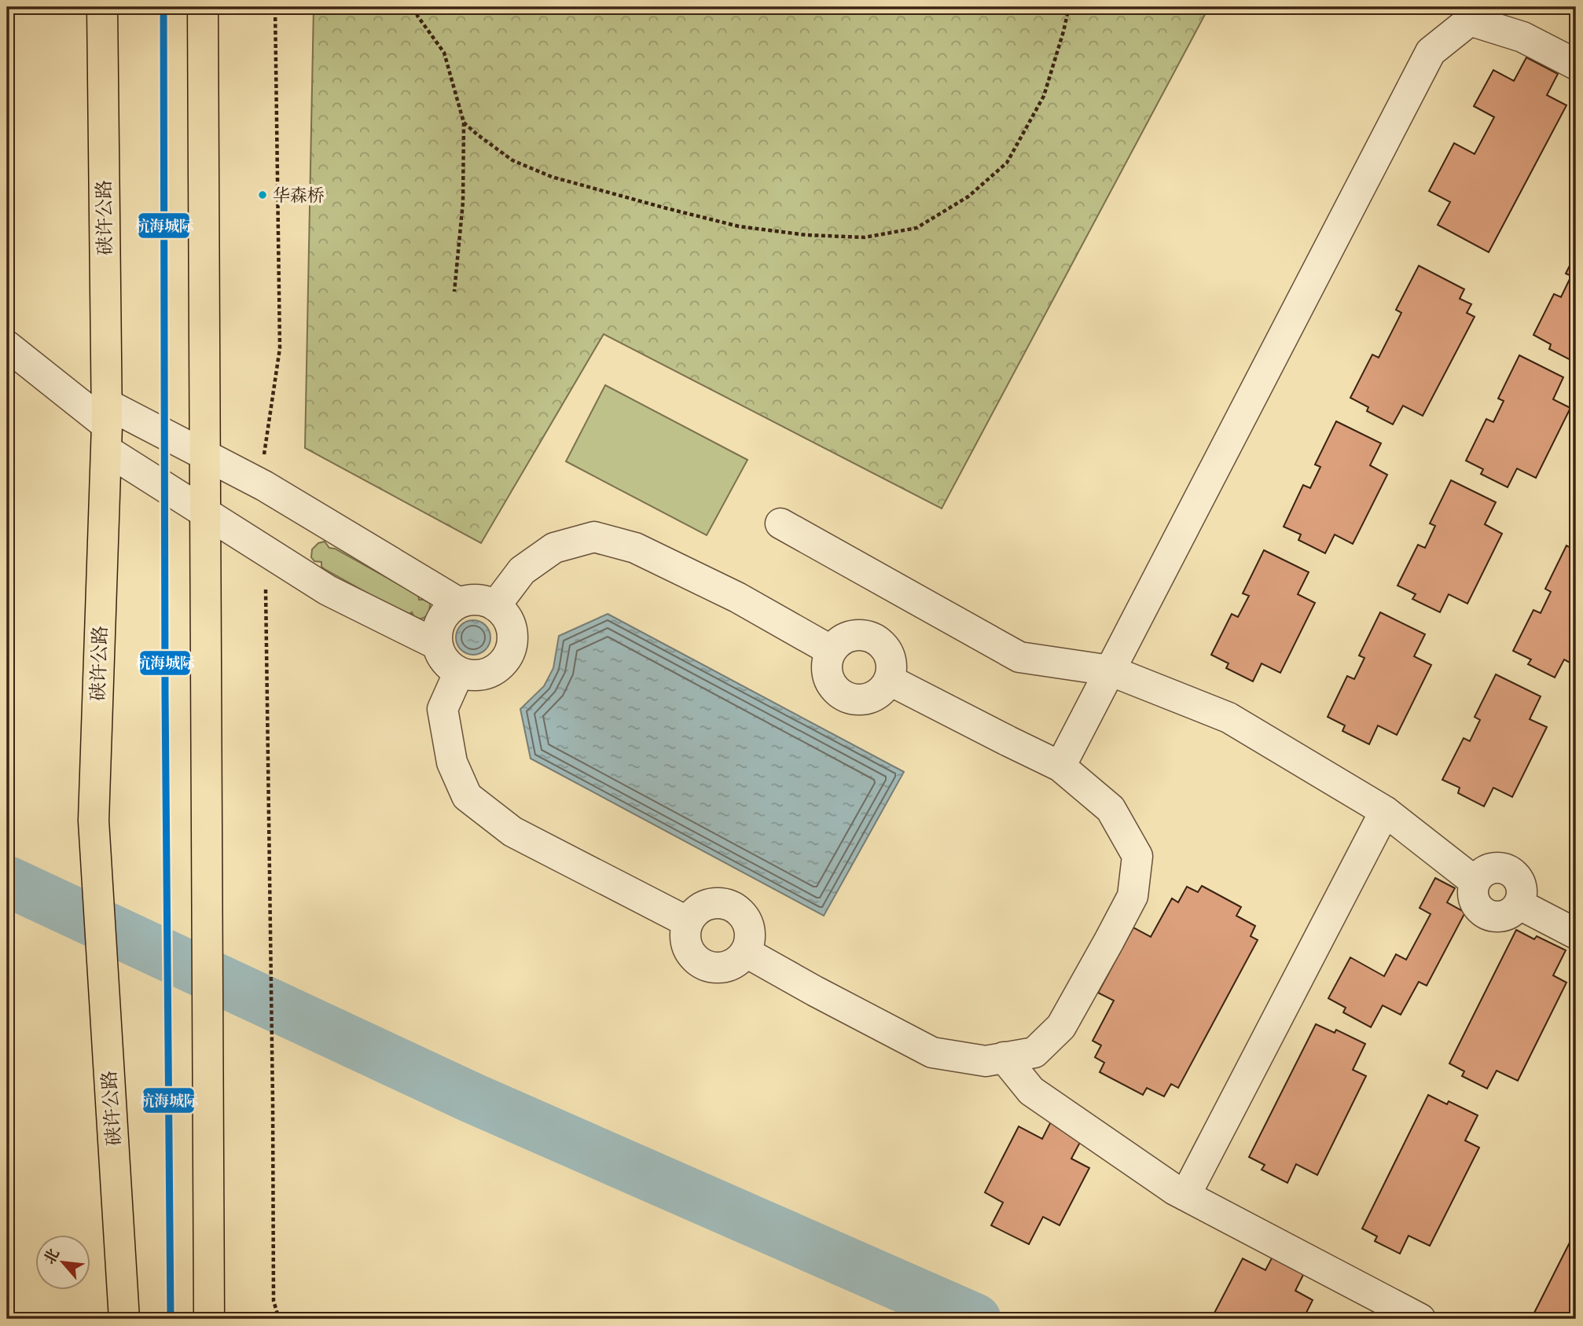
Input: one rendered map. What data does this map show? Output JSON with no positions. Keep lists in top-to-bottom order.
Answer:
{
  "streets": {
    "highway": ["硖许公路"]
  },
  "places": ["华森桥"],
  "lines": ["transit line 杭海城际"],
  "north": "top left"
}
